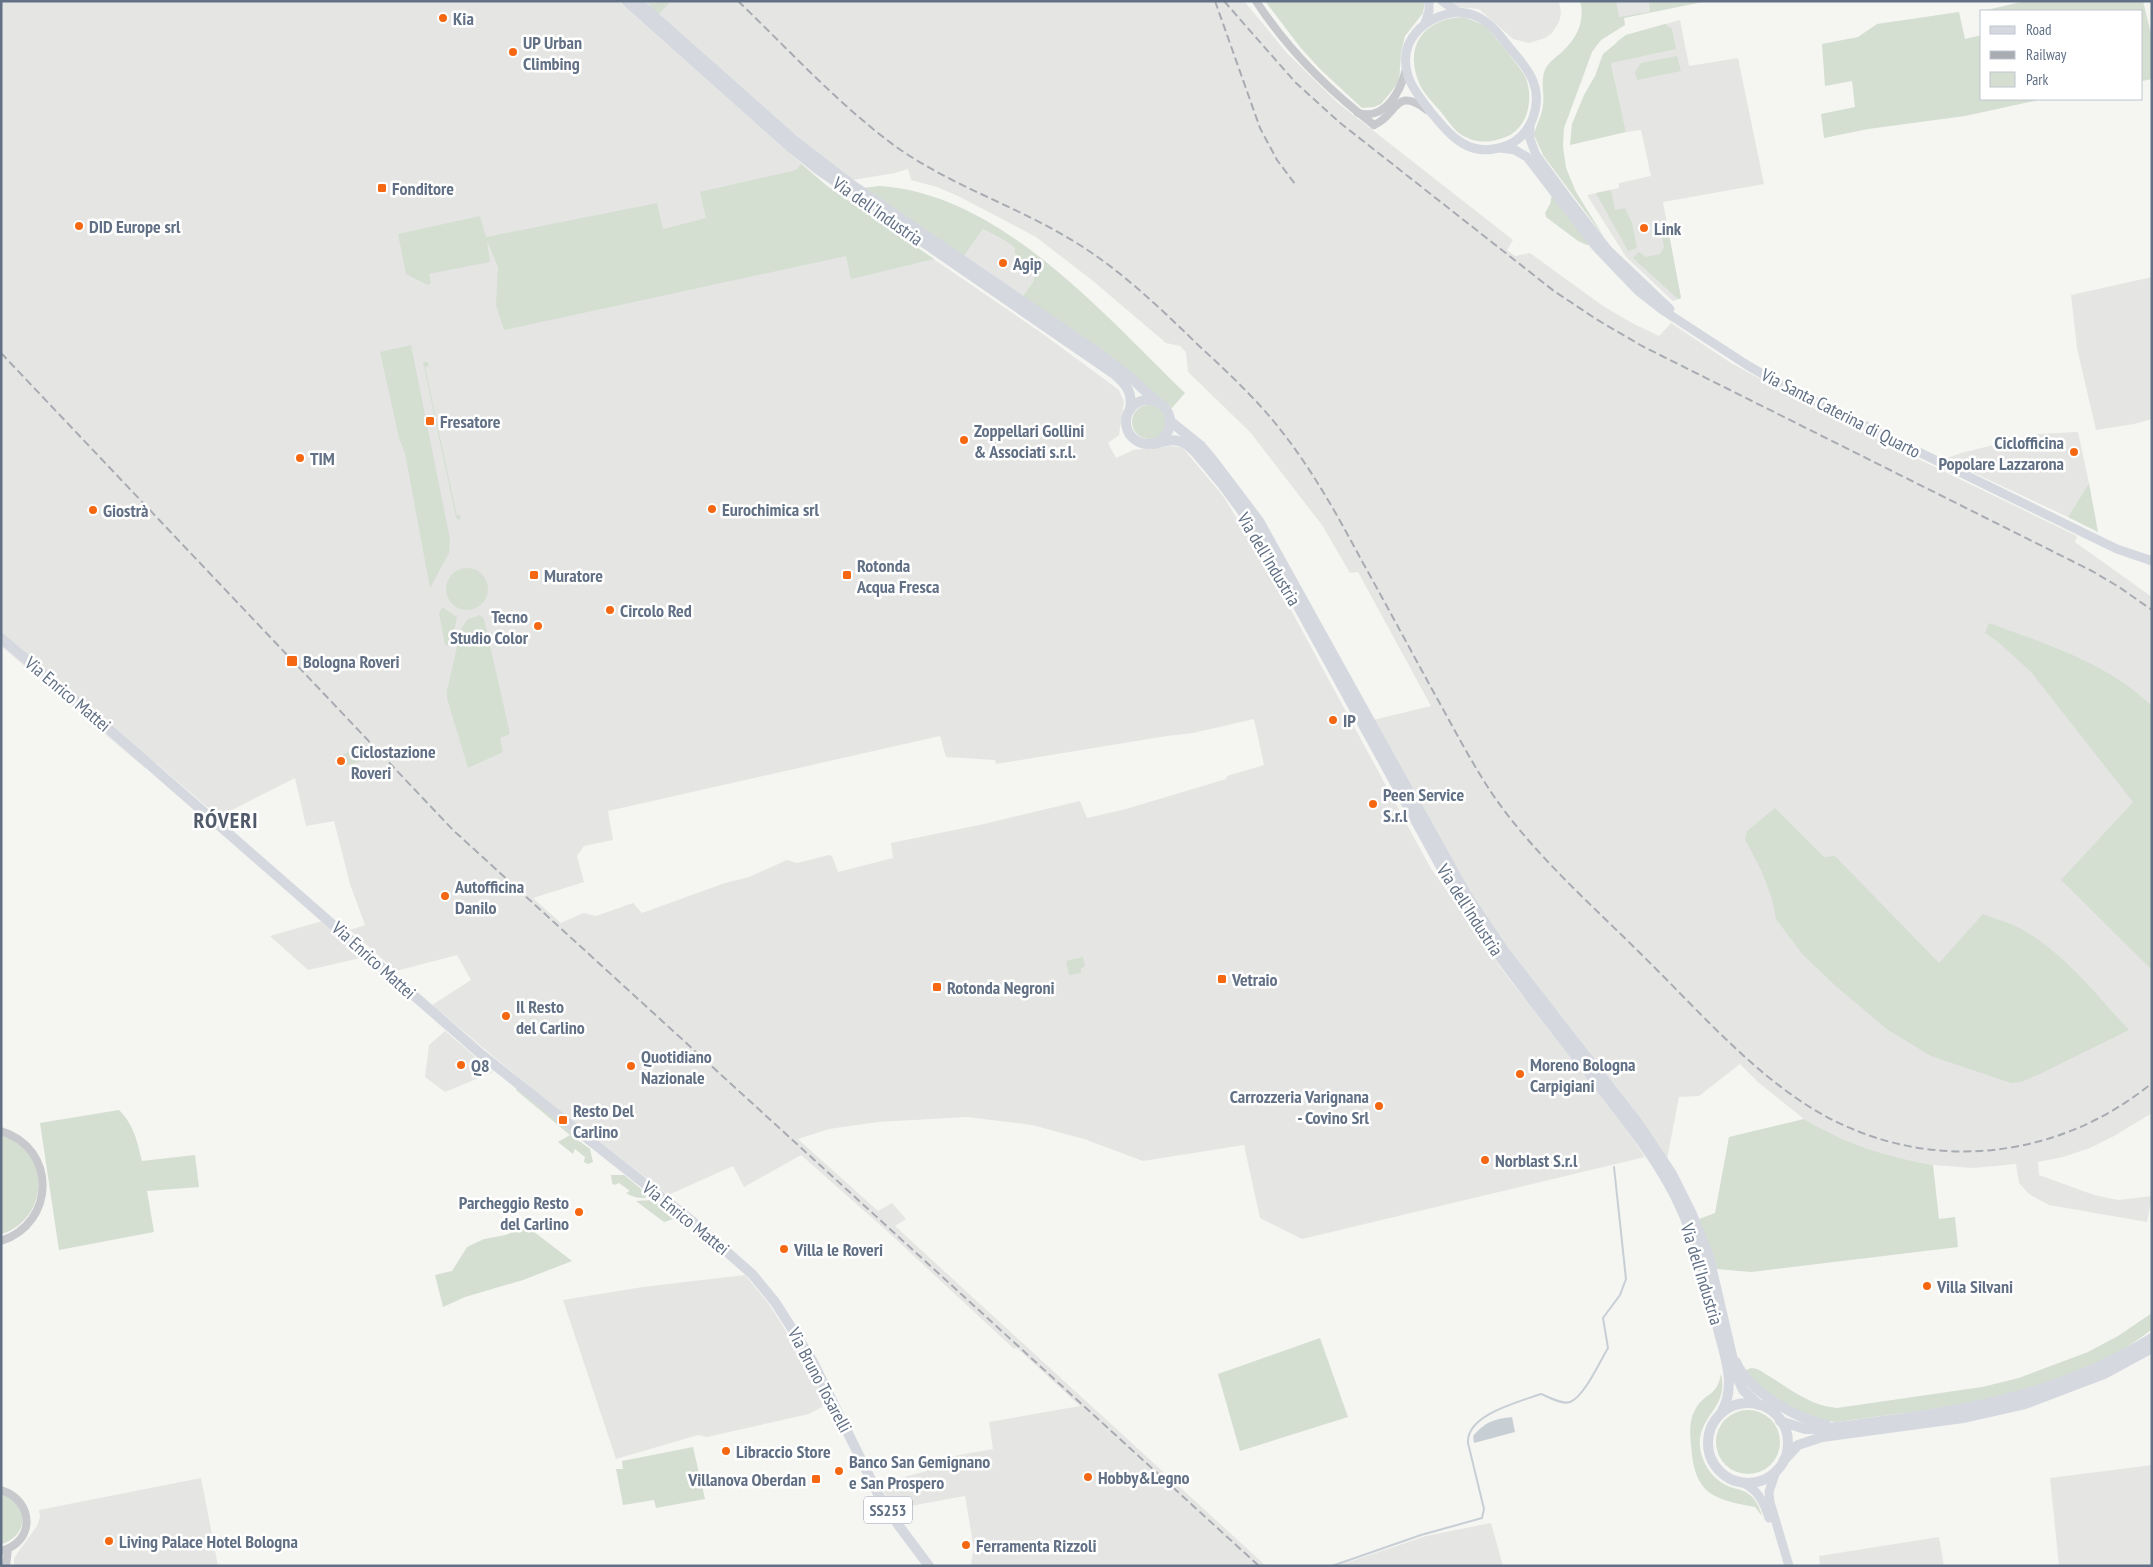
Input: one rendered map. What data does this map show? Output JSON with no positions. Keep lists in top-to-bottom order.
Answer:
{
  "streets": {
    "main road": [
      "Via dell'Industria",
      "Via Santa Caterina di Quarto",
      "Via Enrico Mattei",
      "Via Bruno Tosarelli",
      "SS253"
    ]
  },
  "crossings": [
    ["Via Enrico Mattei", "Via Bruno Tosarelli"]
  ],
  "districts": ["RÓVERI"],
  "places": {
    "other": [
      "Kia",
      "UP Urban Climbing",
      "DID Europe srl",
      "Link",
      "Agip",
      "Zoppellari Gollini & Associati s.r.l.",
      "Ciclofficina Popolare Lazzarona",
      "TIM",
      "Eurochimica srl",
      "Giostrà",
      "Circolo Red",
      "Tecno Studio Color",
      "IP",
      "Ciclostazione Roveri",
      "Peen Service S.r.l",
      "Autofficina Danilo",
      "Il Resto del Carlino",
      "Q8",
      "Quotidiano Nazionale",
      "Moreno Bologna Carpigiani",
      "Carrozzeria Varignana - Covino Srl",
      "Norblast S.r.l",
      "Parcheggio Resto del Carlino",
      "Villa le Roveri",
      "Villa Silvani",
      "Libraccio Store",
      "Banco San Gemignano e San Prospero",
      "Hobby&Legno",
      "Living Palace Hotel Bologna",
      "Ferramenta Rizzoli"
    ],
    "transit": [
      "Fonditore",
      "Fresatore",
      "Muratore",
      "Rotonda Acqua Fresca",
      "Bologna Roveri",
      "Vetraio",
      "Rotonda Negroni",
      "Resto Del Carlino",
      "Villanova Oberdan"
    ]
  },
  "legend": ["Road", "Railway", "Park"]
}
